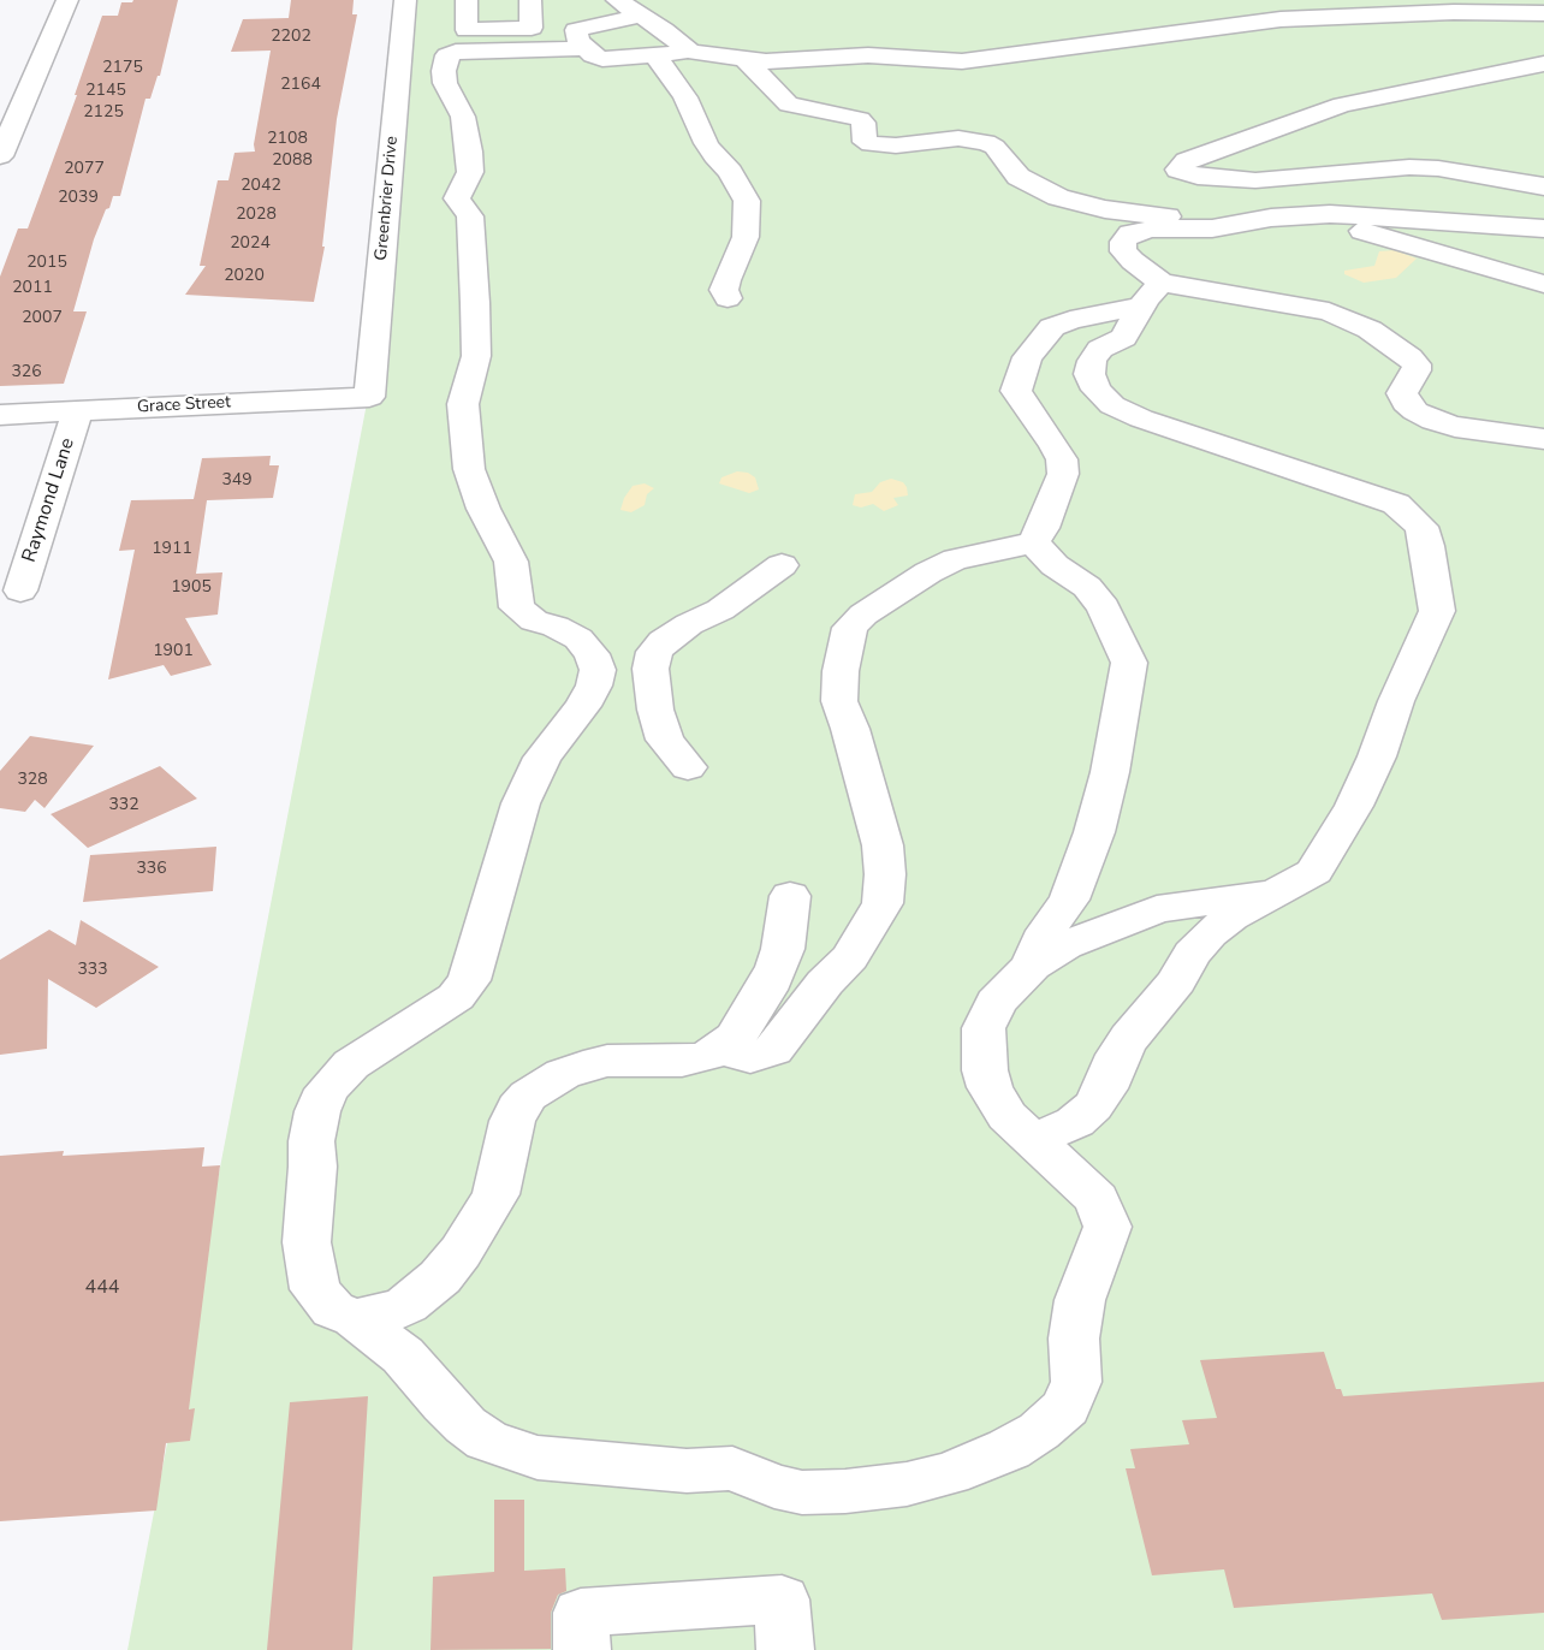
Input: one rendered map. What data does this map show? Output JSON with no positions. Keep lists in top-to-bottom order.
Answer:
{
  "streets": {
    "street": ["Greenbrier Drive", "Grace Street", "Raymond Lane"]
  },
  "crossings": [
    ["Greenbrier Drive", "Grace Street"],
    ["Grace Street", "Raymond Lane"]
  ],
  "house_numbers": [
    "2202",
    "2175",
    "2164",
    "2145",
    "2125",
    "2108",
    "2088",
    "2077",
    "2042",
    "2039",
    "2028",
    "2024",
    "2015",
    "2020",
    "2011",
    "2007",
    "326",
    "349",
    "1911",
    "1905",
    "1901",
    "328",
    "332",
    "336",
    "333",
    "444"
  ]
}
